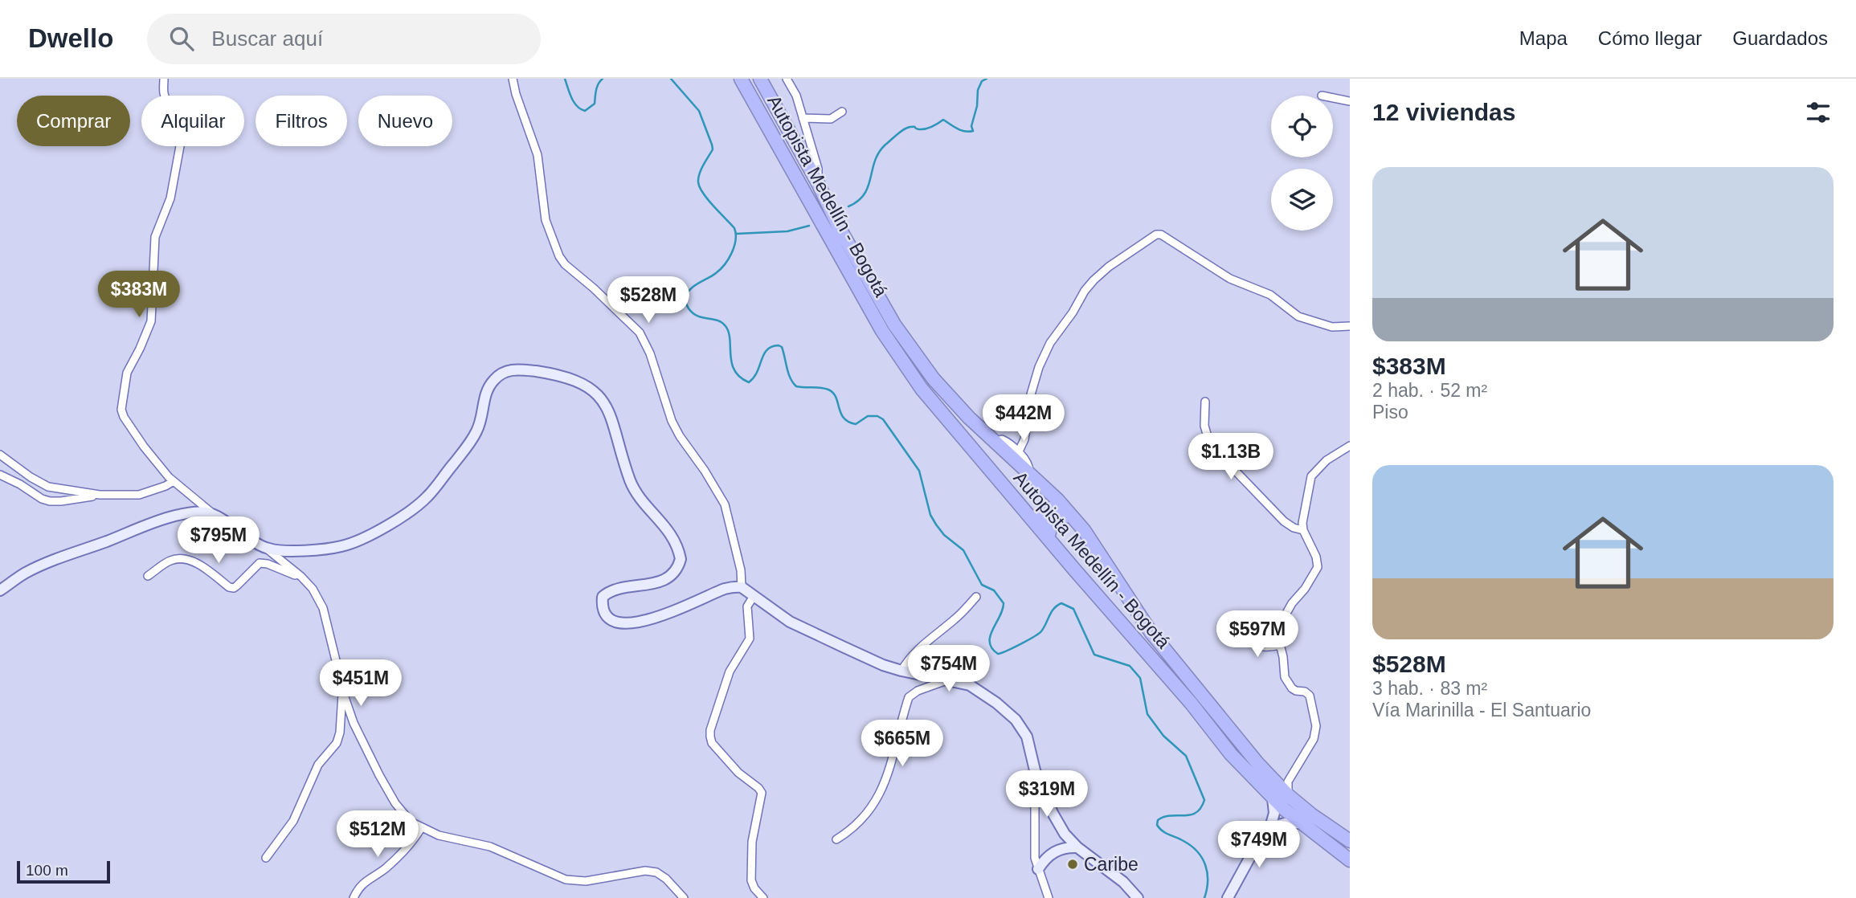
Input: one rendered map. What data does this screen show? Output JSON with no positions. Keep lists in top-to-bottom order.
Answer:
{
  "streets": {
    "highway": ["Autopista Medellín - Bogotá"]
  },
  "places": ["Caribe"],
  "scale_bar": "100 m",
  "page": {
    "header": "Dwello",
    "search": "Buscar aquí",
    "nav": ["Mapa", "Cómo llegar", "Guardados"],
    "heading": "12 viviendas",
    "chip": [
      "Comprar",
      "Alquilar",
      "Filtros",
      "Nuevo"
    ],
    "list": [
      {
        "name": "$383M",
        "note": "2 hab. · 52 m² · Piso"
      },
      {
        "name": "$528M",
        "note": "3 hab. · 83 m² · Vía Marinilla - El Santuario"
      }
    ],
    "price": [
      "$383M",
      "$528M",
      "$442M",
      "$1.13B",
      "$795M",
      "$597M",
      "$754M",
      "$451M",
      "$665M",
      "$319M",
      "$512M",
      "$749M"
    ],
    "scale": "100 m"
  }
}
